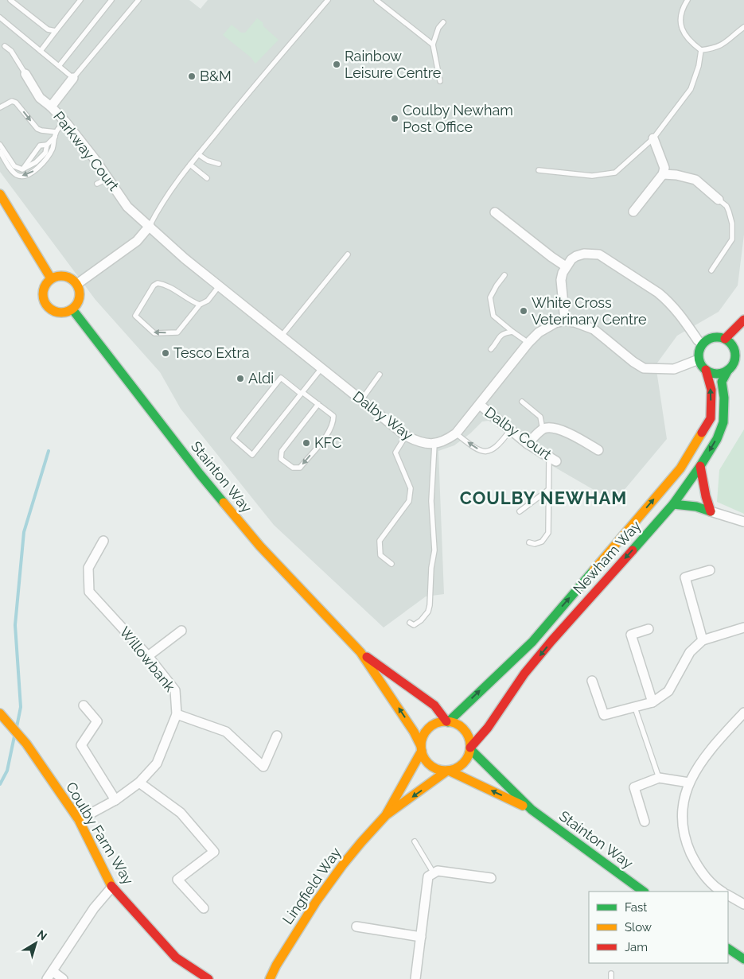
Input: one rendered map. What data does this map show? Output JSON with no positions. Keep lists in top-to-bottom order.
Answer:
{
  "streets": {
    "street": [
      "Parkway Court",
      "Dalby Way",
      "Dalby Court",
      "Stainton Way",
      "Newham Way",
      "Willowbank",
      "Coulby Farm Way",
      "Lingfield Way"
    ]
  },
  "crossings": [
    ["Parkway Court", "Dalby Way"],
    ["Stainton Way", "Newham Way"],
    ["Stainton Way", "Lingfield Way"],
    ["Newham Way", "Lingfield Way"],
    ["Willowbank", "Coulby Farm Way"]
  ],
  "districts": ["COULBY NEWHAM"],
  "places": [
    "Rainbow Leisure Centre",
    "B&M",
    "Coulby Newham Post Office",
    "White Cross Veterinary Centre",
    "Tesco Extra",
    "Aldi",
    "KFC"
  ],
  "legend": ["Fast", "Slow", "Jam"],
  "north": "top right"
}
